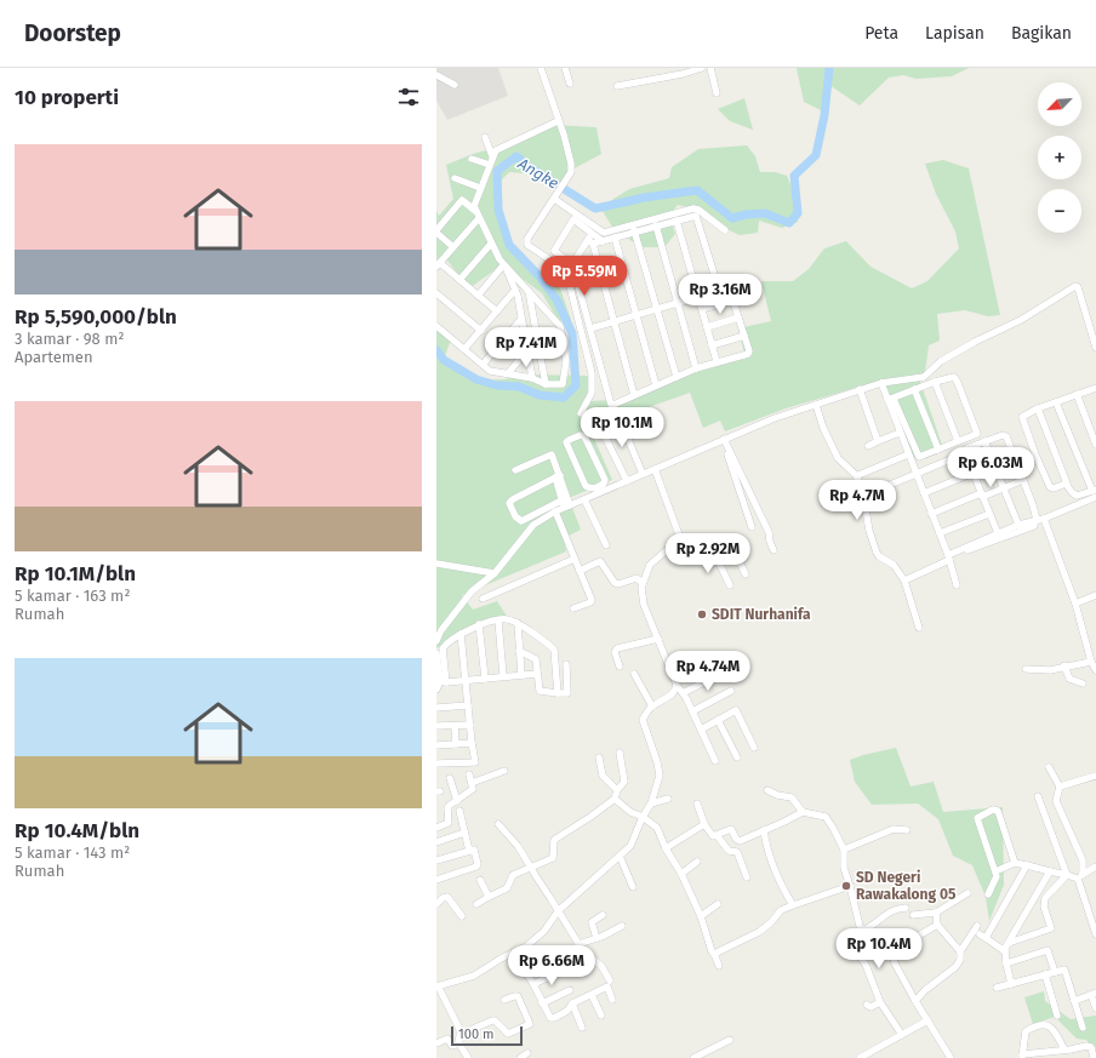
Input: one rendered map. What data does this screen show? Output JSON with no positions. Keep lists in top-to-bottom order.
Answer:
{
  "water": ["Angke"],
  "places": ["SDIT Nurhanifa", "SD Negeri Rawakalong 05"],
  "scale_bar": "100 m",
  "north": "bottom left",
  "page": {
    "header": "Doorstep",
    "nav": ["Peta", "Lapisan", "Bagikan"],
    "heading": "10 properti",
    "map_buttons": ["+", "−"],
    "list": [
      {
        "name": "Rp 5,590,000/bln",
        "note": "3 kamar · 98 m² · Apartemen"
      },
      {
        "name": "Rp 10.1M/bln",
        "note": "5 kamar · 163 m² · Rumah"
      },
      {
        "name": "Rp 10.4M/bln",
        "note": "5 kamar · 143 m² · Rumah"
      }
    ],
    "price": [
      "Rp 5.59M",
      "Rp 3.16M",
      "Rp 7.41M",
      "Rp 10.1M",
      "Rp 6.03M",
      "Rp 4.7M",
      "Rp 2.92M",
      "Rp 4.74M",
      "Rp 10.4M",
      "Rp 6.66M"
    ],
    "scale": "100 m"
  }
}
